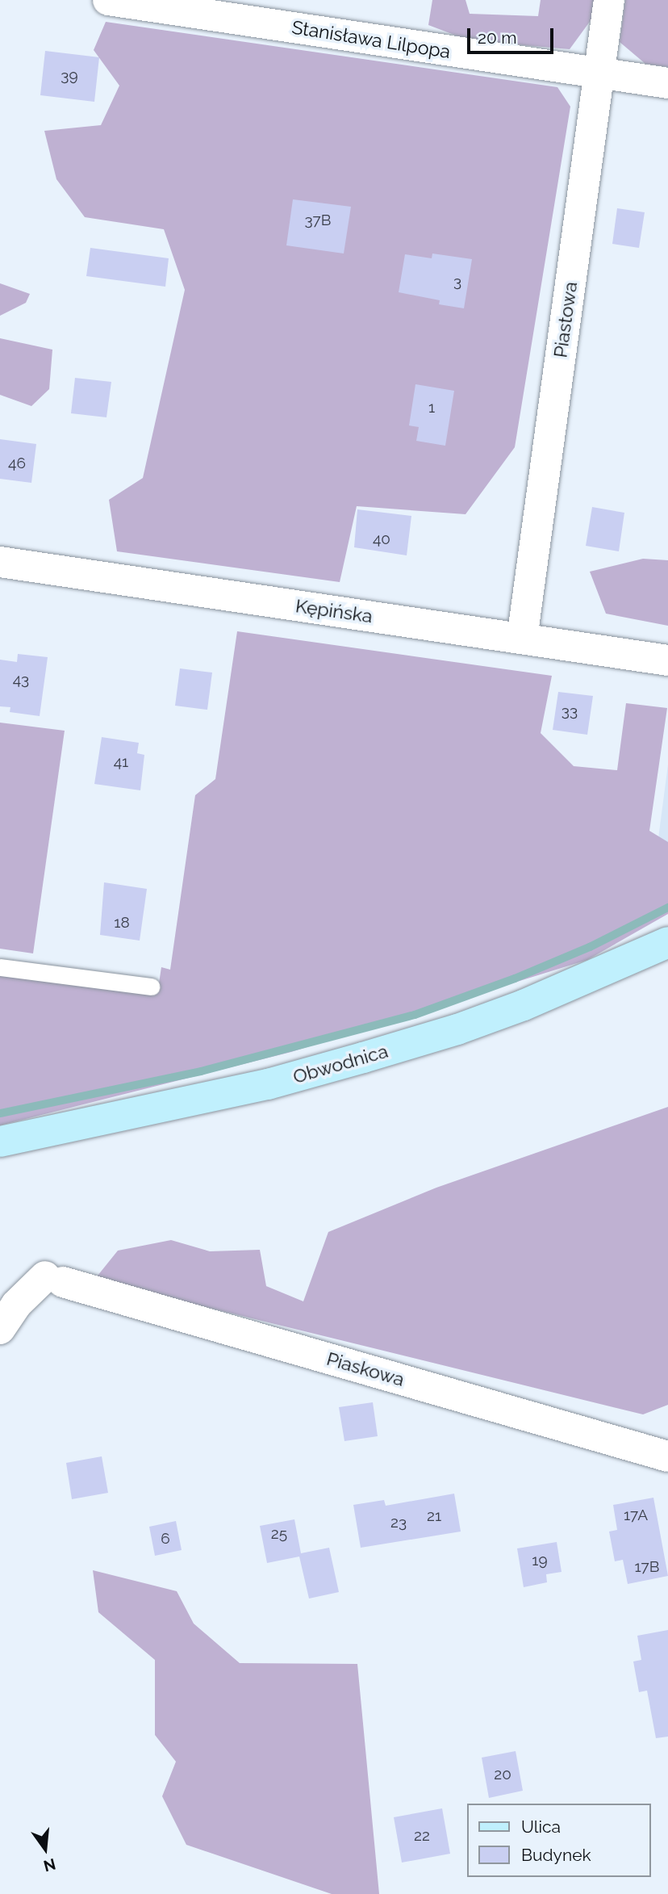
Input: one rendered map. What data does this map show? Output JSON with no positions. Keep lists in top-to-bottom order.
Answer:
{
  "streets": {
    "main road": ["Obwodnica"],
    "street": [
      "Stanisława Lilpopa",
      "Piastowa",
      "Kępińska",
      "Piaskowa"
    ]
  },
  "crossings": [
    ["Stanisława Lilpopa", "Piastowa"],
    ["Piastowa", "Kępińska"]
  ],
  "house_numbers": [
    "39",
    "37B",
    "3",
    "1",
    "46",
    "40",
    "43",
    "33",
    "41",
    "18",
    "17A",
    "21",
    "23",
    "25",
    "6",
    "19",
    "17B",
    "20",
    "22"
  ],
  "legend": ["Ulica", "Budynek"],
  "scale_bar": "20 m",
  "north": "bottom"
}
